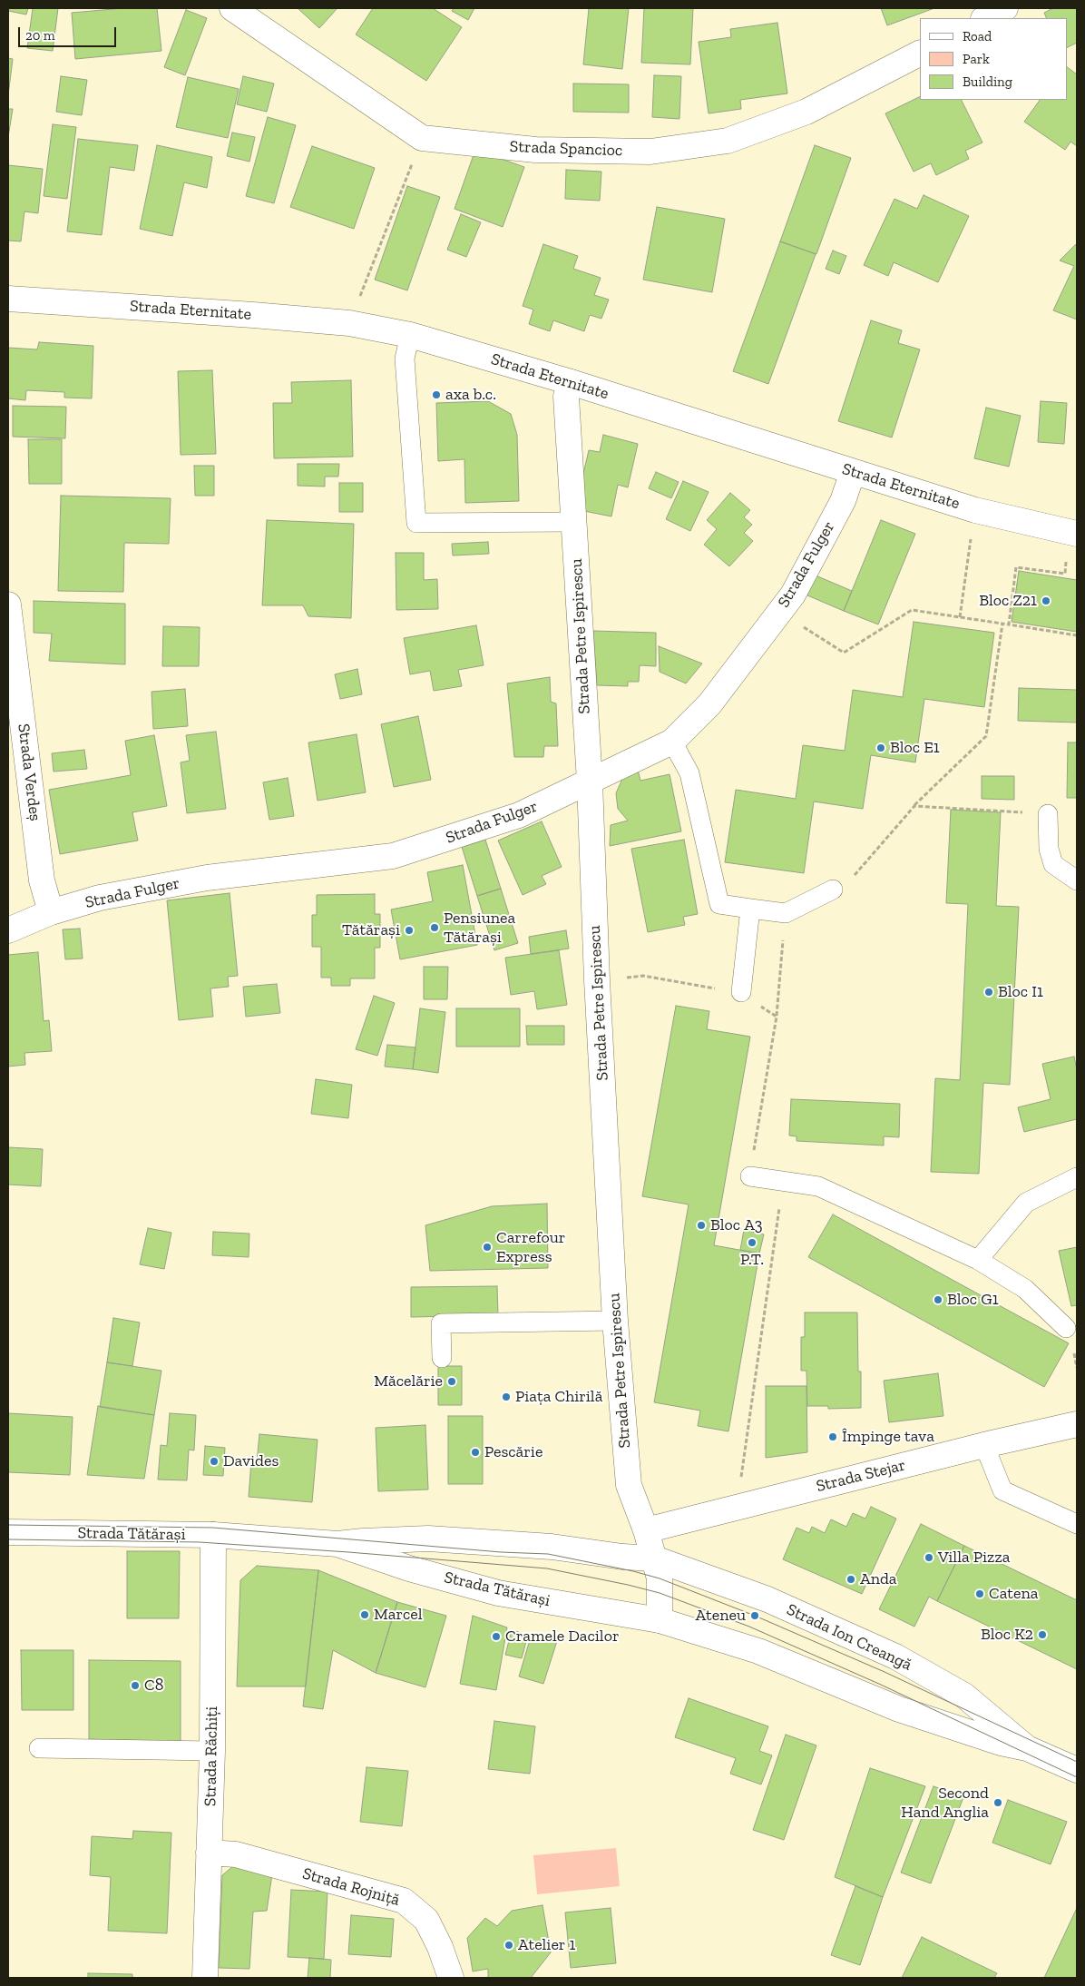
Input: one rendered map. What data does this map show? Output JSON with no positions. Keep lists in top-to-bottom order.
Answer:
{
  "streets": {
    "street": [
      "Strada Spancioc",
      "Strada Eternitate",
      "Strada Fulger",
      "Strada Petre Ispirescu",
      "Strada Verdeș",
      "Strada Stejar",
      "Strada Tătărași",
      "Strada Ion Creangă",
      "Strada Răchiți",
      "Strada Rojniță"
    ]
  },
  "crossings": [
    ["Strada Eternitate", "Strada Fulger"],
    ["Strada Eternitate", "Strada Petre Ispirescu"],
    ["Strada Fulger", "Strada Petre Ispirescu"],
    ["Strada Fulger", "Strada Verdeș"],
    ["Strada Petre Ispirescu", "Strada Stejar"],
    ["Strada Petre Ispirescu", "Strada Tătărași"],
    ["Strada Petre Ispirescu", "Strada Ion Creangă"],
    ["Strada Tătărași", "Strada Ion Creangă"],
    ["Strada Tătărași", "Strada Răchiți"],
    ["Strada Răchiți", "Strada Rojniță"]
  ],
  "places": [
    "axa b.c.",
    "Bloc Z21",
    "Bloc E1",
    "Pensiunea Tătărași",
    "Tătărași",
    "Bloc I1",
    "Bloc A3",
    "P.T.",
    "Carrefour Express",
    "Bloc G1",
    "Măcelărie",
    "Piața Chirilă",
    "Împinge tava",
    "Pescărie",
    "Davides",
    "Villa Pizza",
    "Anda",
    "Catena",
    "Marcel",
    "Ateneu",
    "Bloc K2",
    "Cramele Dacilor",
    "C8",
    "Second Hand Anglia",
    "Atelier 1"
  ],
  "legend": ["Road", "Park", "Building"],
  "scale_bar": "20 m"
}
